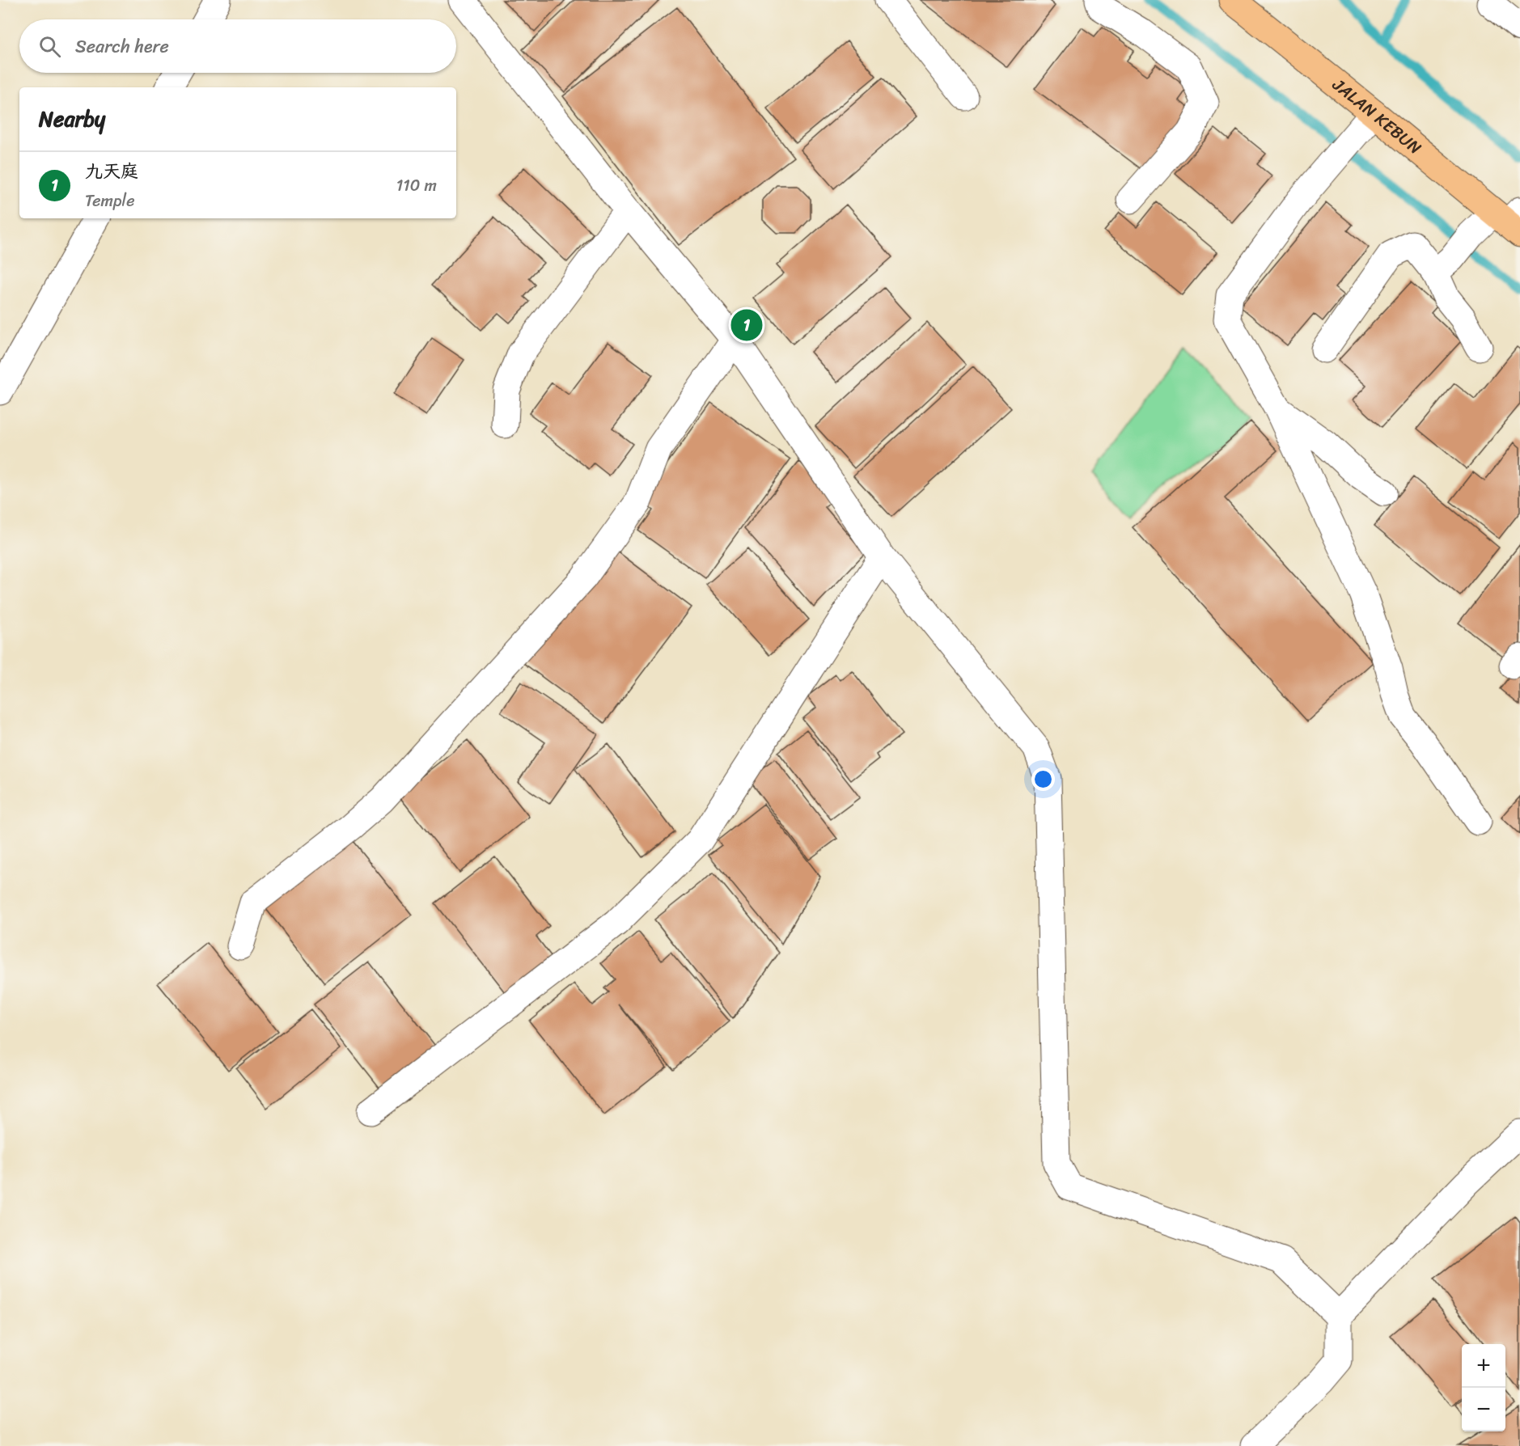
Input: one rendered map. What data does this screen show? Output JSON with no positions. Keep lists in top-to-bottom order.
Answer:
{
  "streets": {
    "main road": ["JALAN KEBUN"]
  },
  "page": {
    "search": "Search here",
    "heading": "Nearby",
    "list": [
      {
        "mark": "1",
        "name": "九天庭",
        "note": "Temple",
        "value": "110 m"
      }
    ],
    "pins": "1",
    "map_buttons": ["+", "−"]
  }
}
